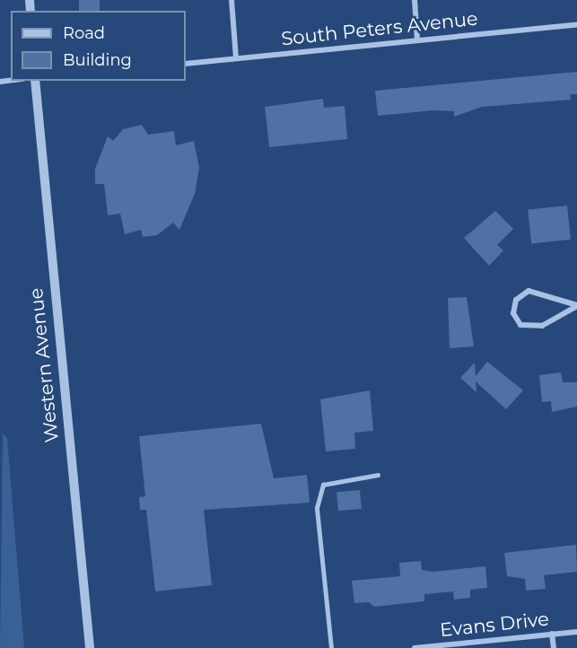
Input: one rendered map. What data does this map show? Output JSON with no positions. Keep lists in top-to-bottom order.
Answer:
{
  "streets": {
    "street": ["South Peters Avenue", "Western Avenue", "Evans Drive"]
  },
  "legend": ["Road", "Building"]
}
